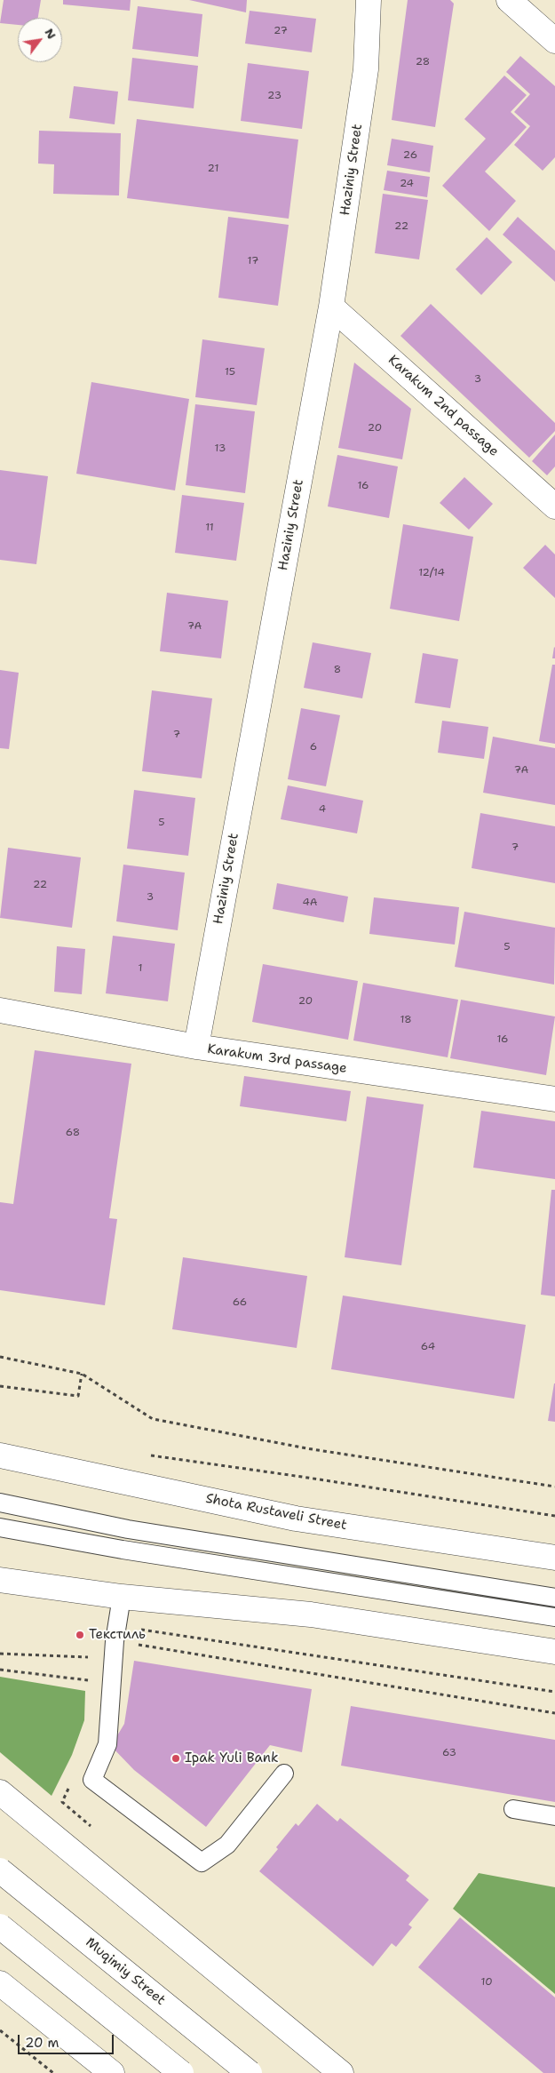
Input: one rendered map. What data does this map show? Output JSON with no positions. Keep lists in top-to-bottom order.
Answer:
{
  "streets": {
    "main road": [
      "Haziniy Street",
      "Karakum 2nd passage",
      "Karakum 3rd passage",
      "Shota Rustaveli Street",
      "Muqimiy Street"
    ]
  },
  "crossings": [
    ["Haziniy Street", "Karakum 2nd passage"],
    ["Haziniy Street", "Karakum 3rd passage"]
  ],
  "places": ["Текстиль", "Ipak Yuli Bank"],
  "house_numbers": [
    "27",
    "28",
    "23",
    "26",
    "21",
    "24",
    "22",
    "17",
    "15",
    "3",
    "20",
    "13",
    "16",
    "11",
    "12/14",
    "7A",
    "8",
    "7",
    "6",
    "7A",
    "4",
    "5",
    "7",
    "22",
    "3",
    "4A",
    "5",
    "1",
    "20",
    "18",
    "16",
    "68",
    "66",
    "64",
    "63",
    "10"
  ],
  "scale_bar": "20 m",
  "north": "top right"
}
